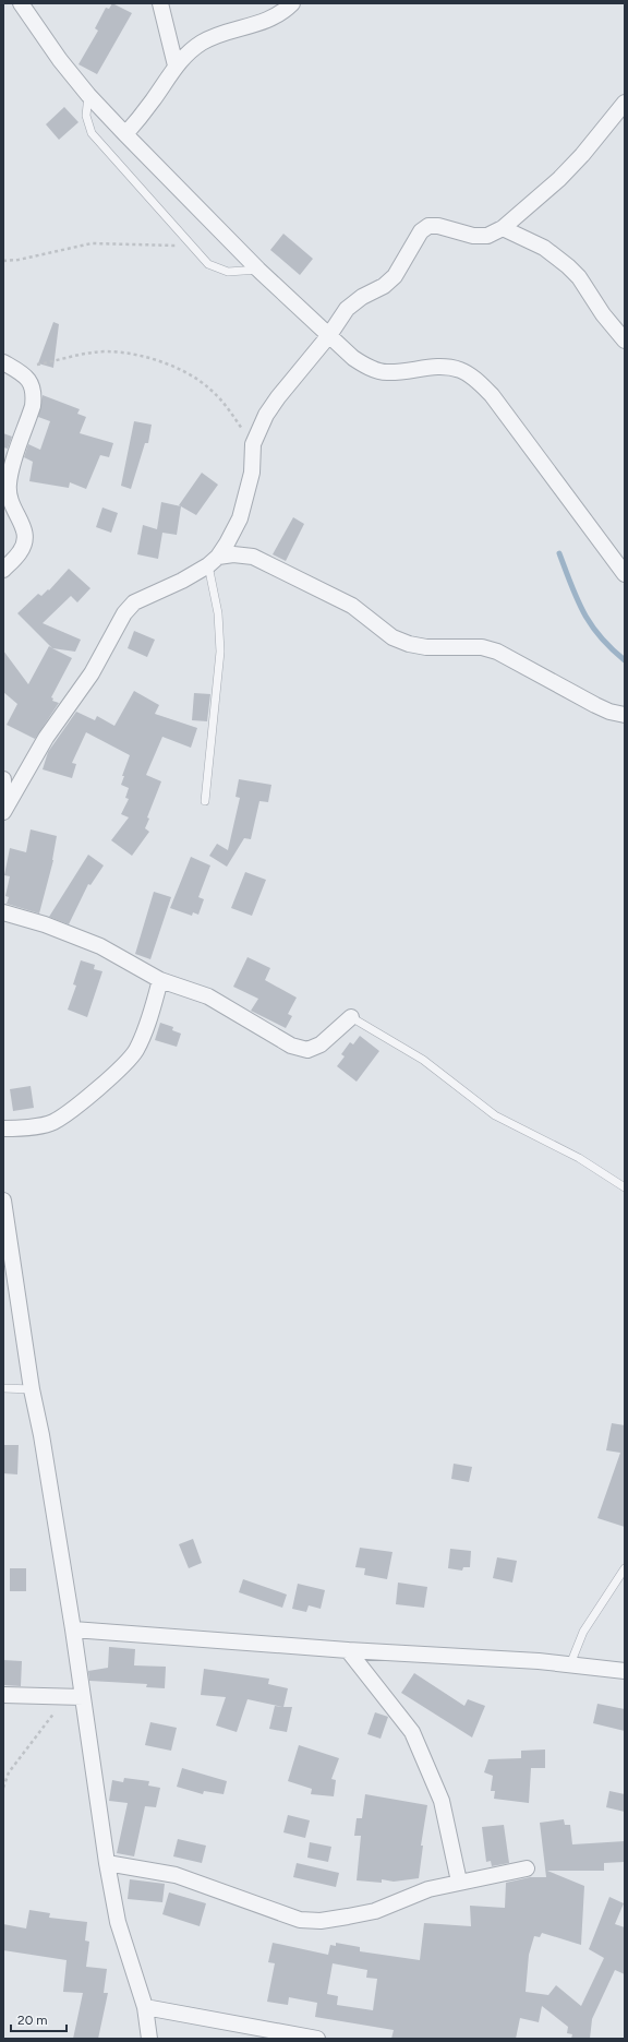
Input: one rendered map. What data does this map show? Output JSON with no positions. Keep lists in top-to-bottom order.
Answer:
{
  "scale_bar": "20 m"
}
